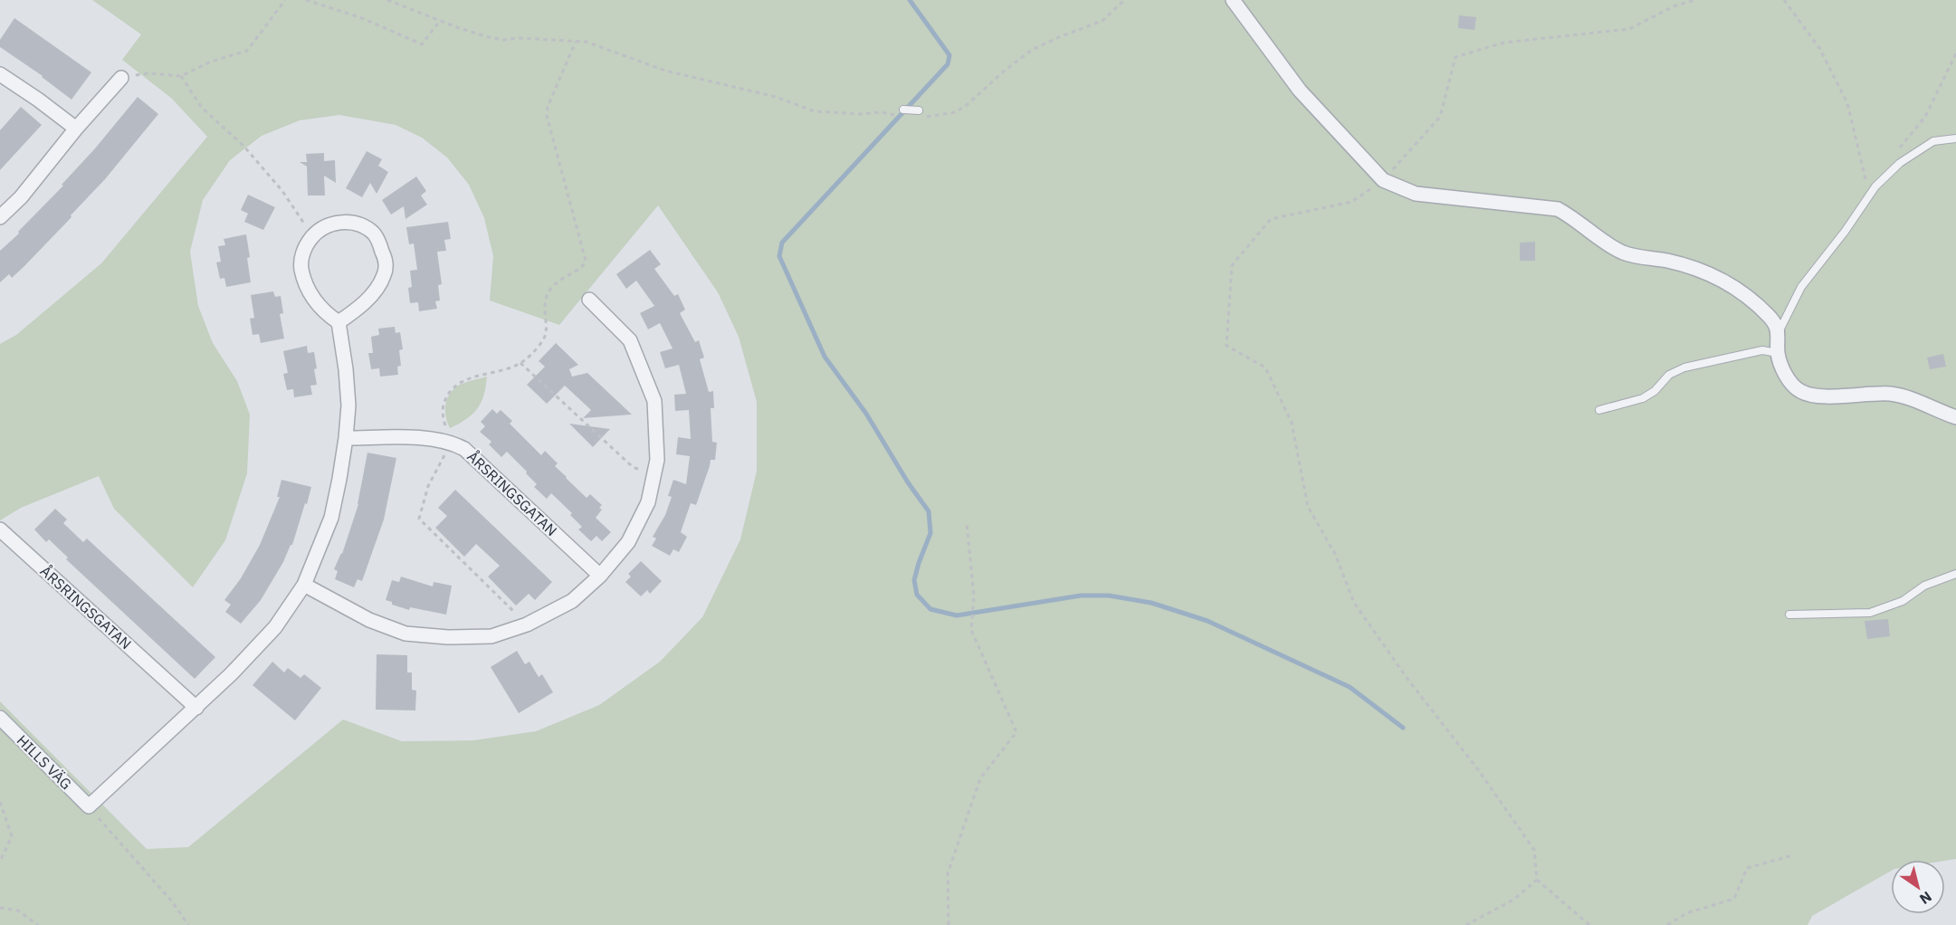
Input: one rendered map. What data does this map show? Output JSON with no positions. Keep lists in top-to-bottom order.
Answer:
{
  "streets": {
    "street": ["ÅRSRINGSGATAN", "HILLS VÄG"]
  },
  "north": "bottom right"
}
